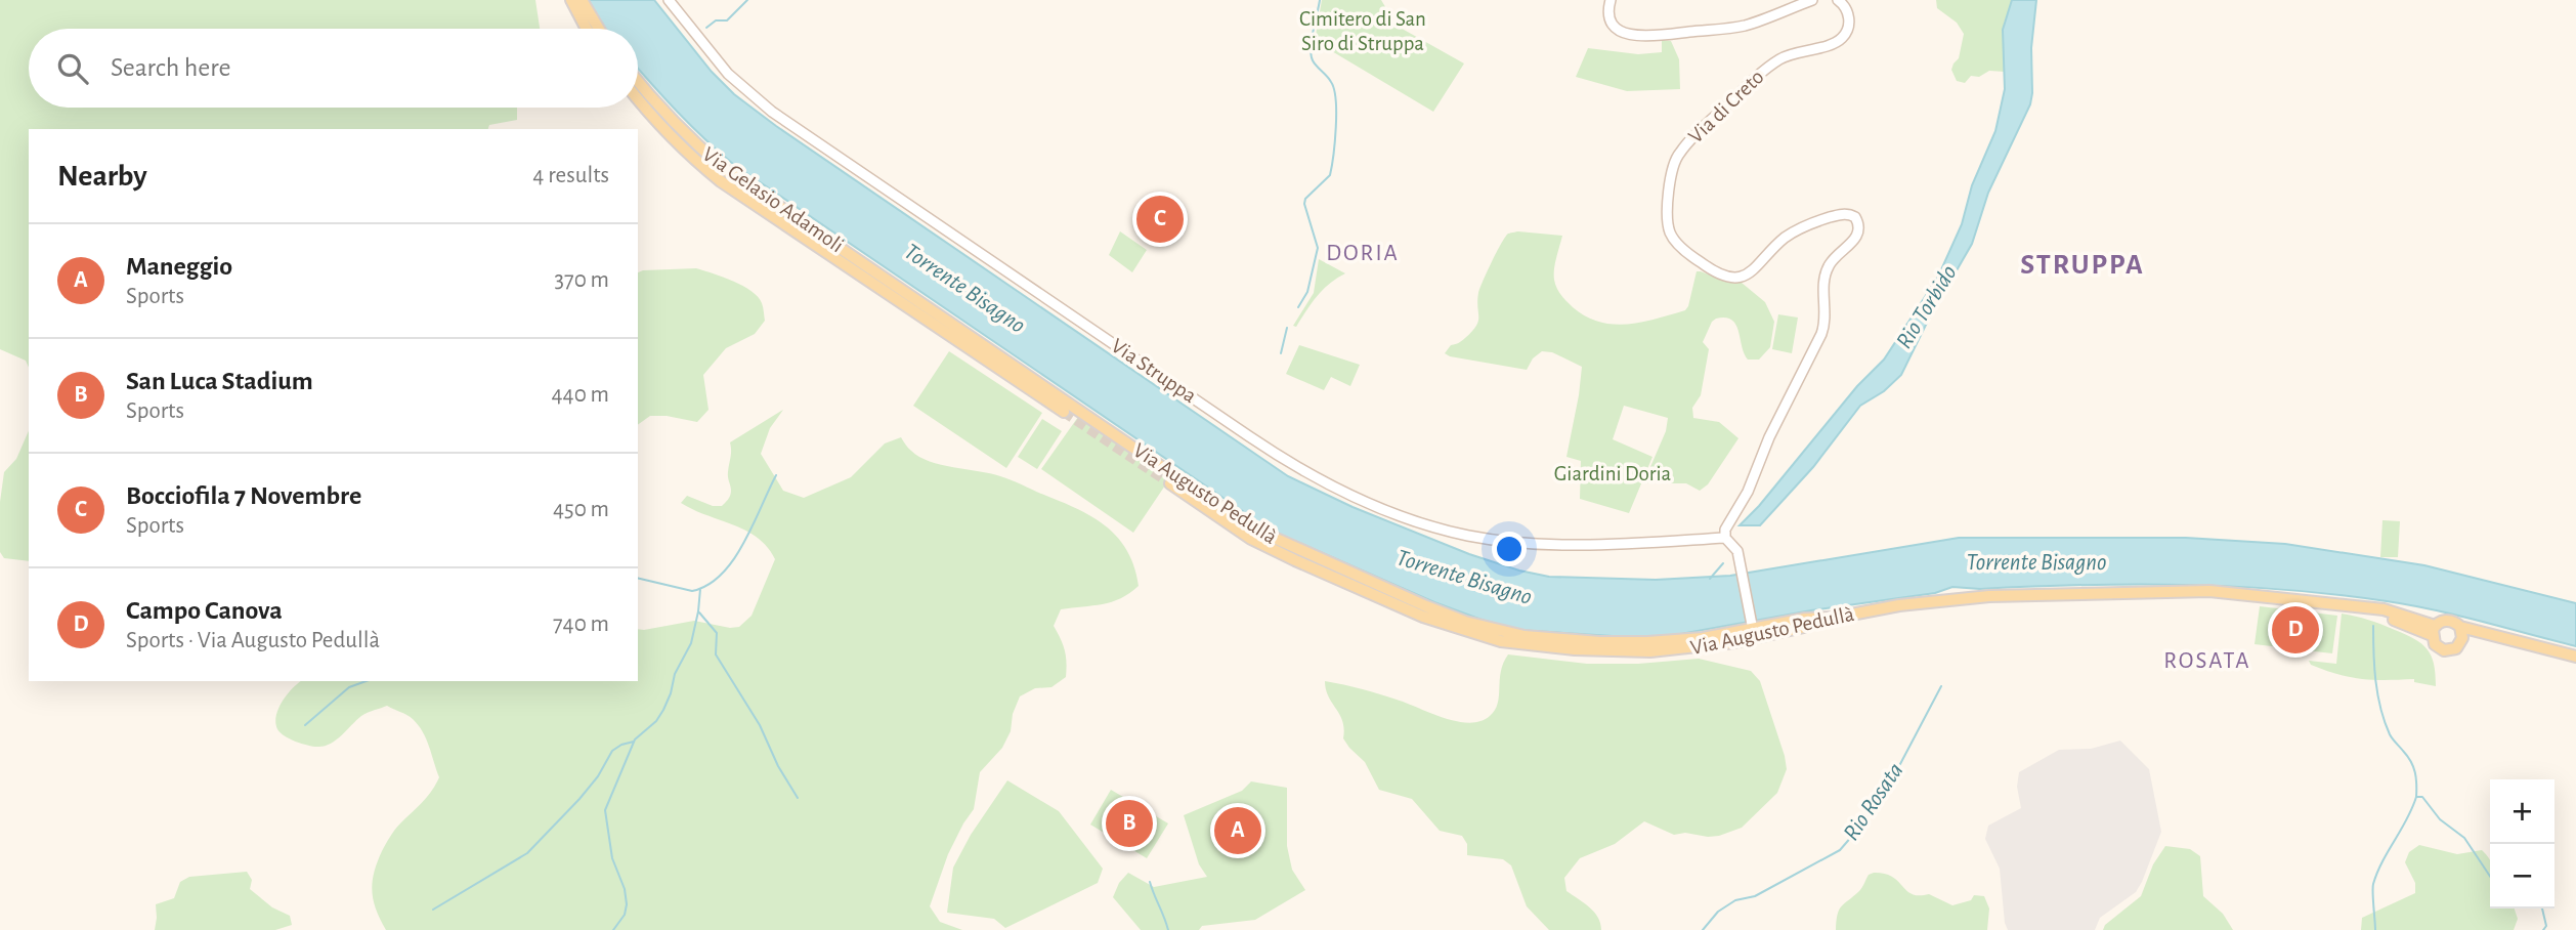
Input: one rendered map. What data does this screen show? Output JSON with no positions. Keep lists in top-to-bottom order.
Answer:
{
  "streets": {
    "main road": [
      "Via di Creto",
      "Via Gelasio Adamoli",
      "Via Struppa",
      "Via Augusto Pedullà"
    ]
  },
  "crossings": [
    ["Via di Creto", "Via Struppa"],
    ["Via Gelasio Adamoli", "Via Augusto Pedullà"]
  ],
  "districts": ["DORIA", "STRUPPA", "ROSATA"],
  "water": ["Torrente Bisagno", "Rio Torbido", "Rio Rosata"],
  "parks": ["Cimitero di San Siro di Struppa", "Giardini Doria"],
  "page": {
    "search": "Search here",
    "heading": ["Nearby", "4 results"],
    "pins": [
      "C",
      "D",
      "B",
      "A"
    ],
    "list": [
      {
        "mark": "A",
        "name": "Maneggio",
        "note": "Sports",
        "value": "370 m"
      },
      {
        "mark": "B",
        "name": "San Luca Stadium",
        "note": "Sports",
        "value": "440 m"
      },
      {
        "mark": "C",
        "name": "Bocciofila 7 Novembre",
        "note": "Sports",
        "value": "450 m"
      },
      {
        "mark": "D",
        "name": "Campo Canova",
        "note": "Sports · Via Augusto Pedullà",
        "value": "740 m"
      }
    ],
    "map_buttons": ["+", "−"]
  }
}
